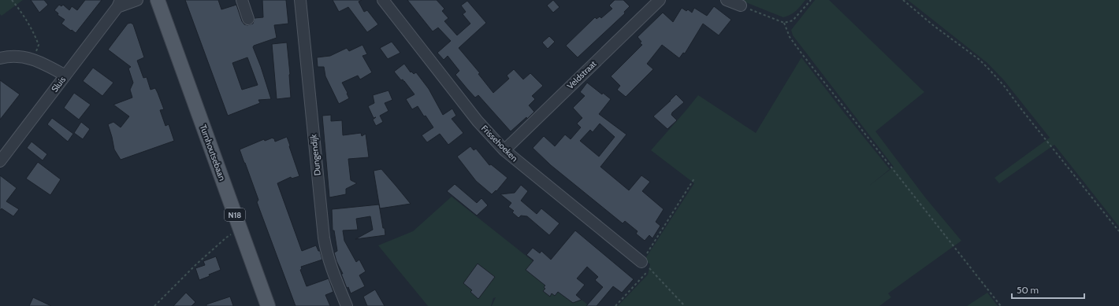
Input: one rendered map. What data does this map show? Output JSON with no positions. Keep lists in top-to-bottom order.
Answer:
{
  "streets": {
    "main road": ["Turnhoutsebaan", "N18"],
    "street": [
      "Veldstraat",
      "Sluis",
      "Frissehoeken",
      "Dungendijk"
    ]
  },
  "crossings": [
    ["Veldstraat", "Frissehoeken"]
  ],
  "scale_bar": "50 m"
}
